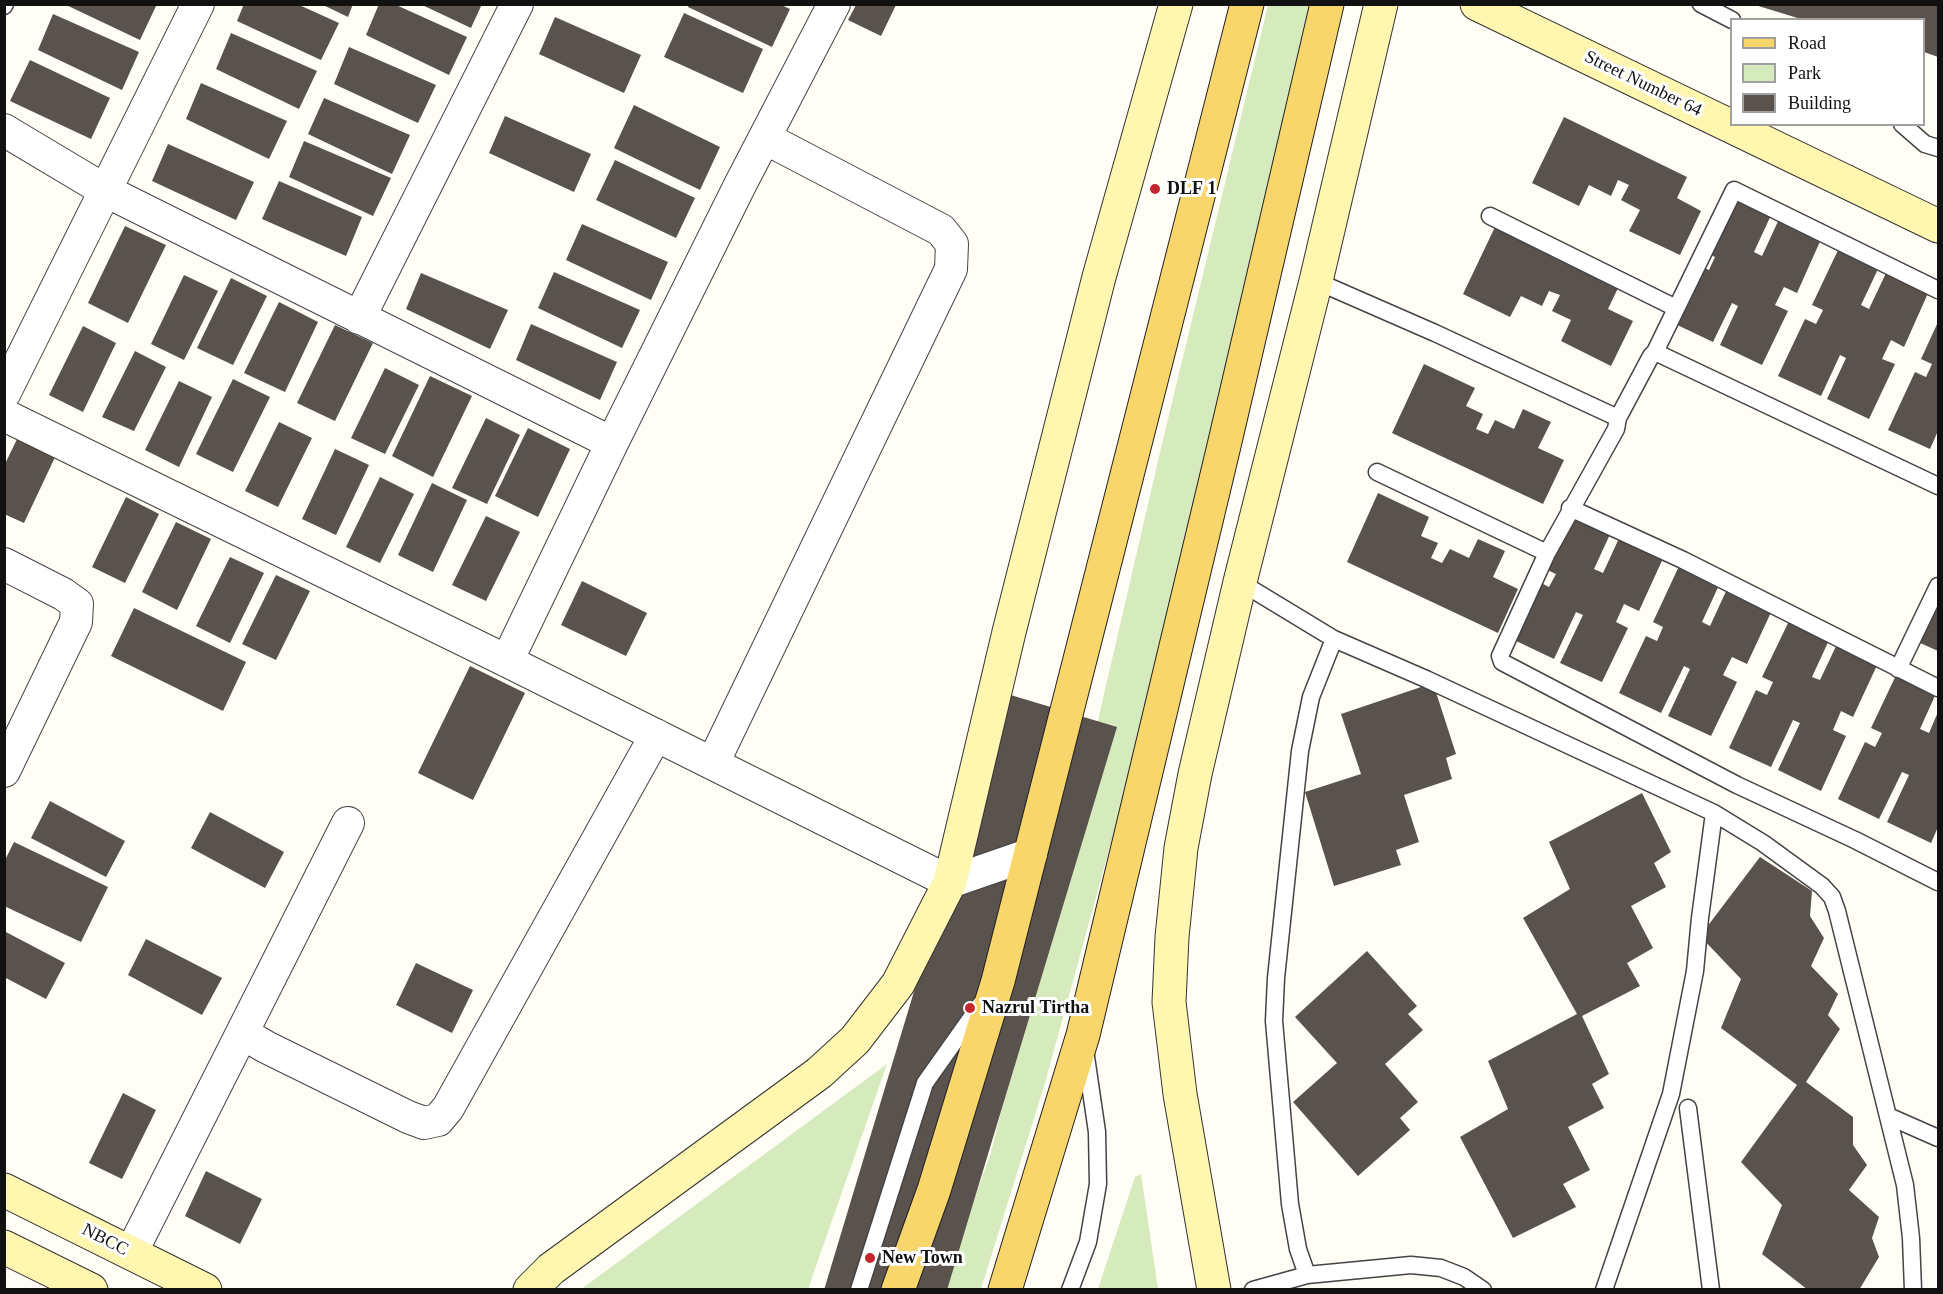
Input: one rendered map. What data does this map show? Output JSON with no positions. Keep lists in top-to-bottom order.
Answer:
{
  "streets": {
    "street": ["Street Number 64", "NBCC"]
  },
  "places": ["DLF 1", "Nazrul Tirtha", "New Town"],
  "legend": ["Road", "Park", "Building"]
}
